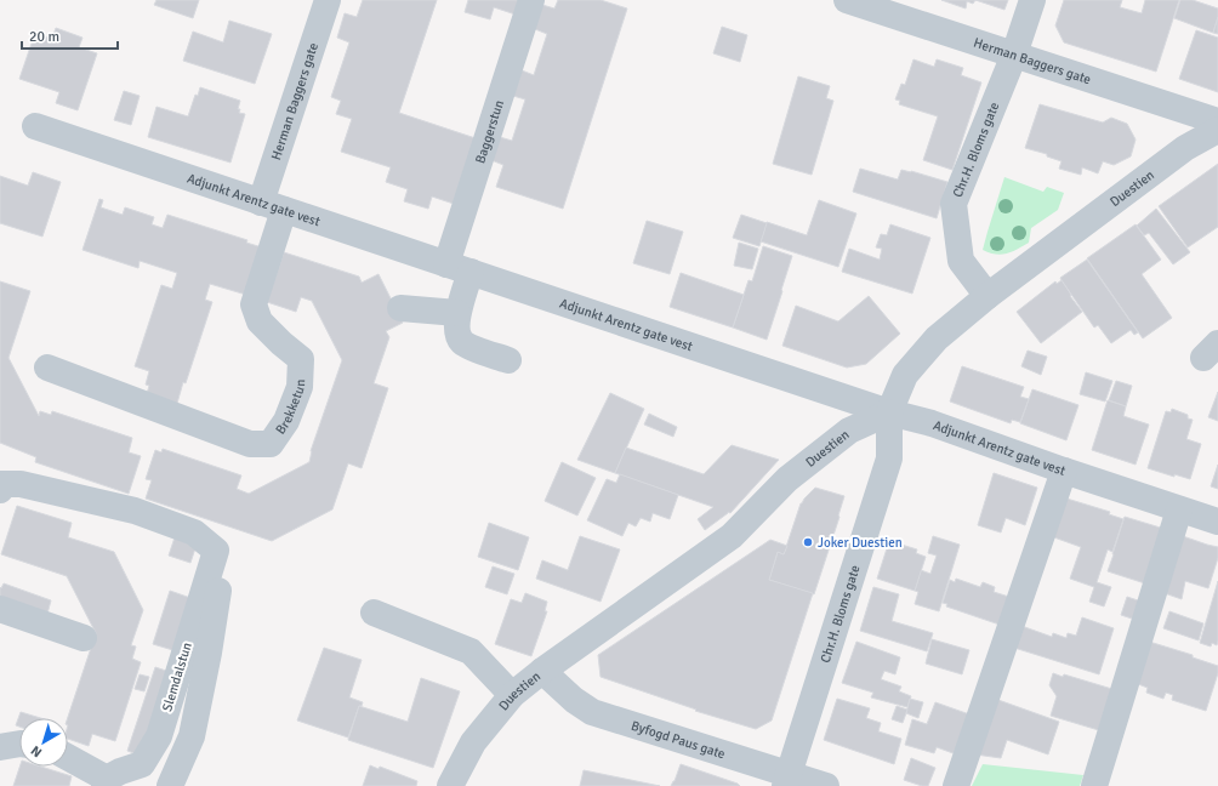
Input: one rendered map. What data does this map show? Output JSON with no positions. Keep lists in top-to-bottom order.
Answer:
{
  "streets": {
    "street": [
      "Herman Baggers gate",
      "Baggerstun",
      "Chr.H. Bloms gate",
      "Duestien",
      "Adjunkt Arentz gate vest",
      "Brekketun",
      "Slemdalstun",
      "Byfogd Paus gate"
    ]
  },
  "crossings": [
    ["Herman Baggers gate", "Chr.H. Bloms gate"],
    ["Herman Baggers gate", "Adjunkt Arentz gate vest"],
    ["Herman Baggers gate", "Brekketun"],
    ["Baggerstun", "Adjunkt Arentz gate vest"],
    ["Chr.H. Bloms gate", "Duestien"],
    ["Chr.H. Bloms gate", "Adjunkt Arentz gate vest"],
    ["Chr.H. Bloms gate", "Byfogd Paus gate"],
    ["Duestien", "Adjunkt Arentz gate vest"],
    ["Duestien", "Byfogd Paus gate"],
    ["Adjunkt Arentz gate vest", "Brekketun"]
  ],
  "places": ["Joker Duestien"],
  "scale_bar": "20 m",
  "north": "bottom left"
}
